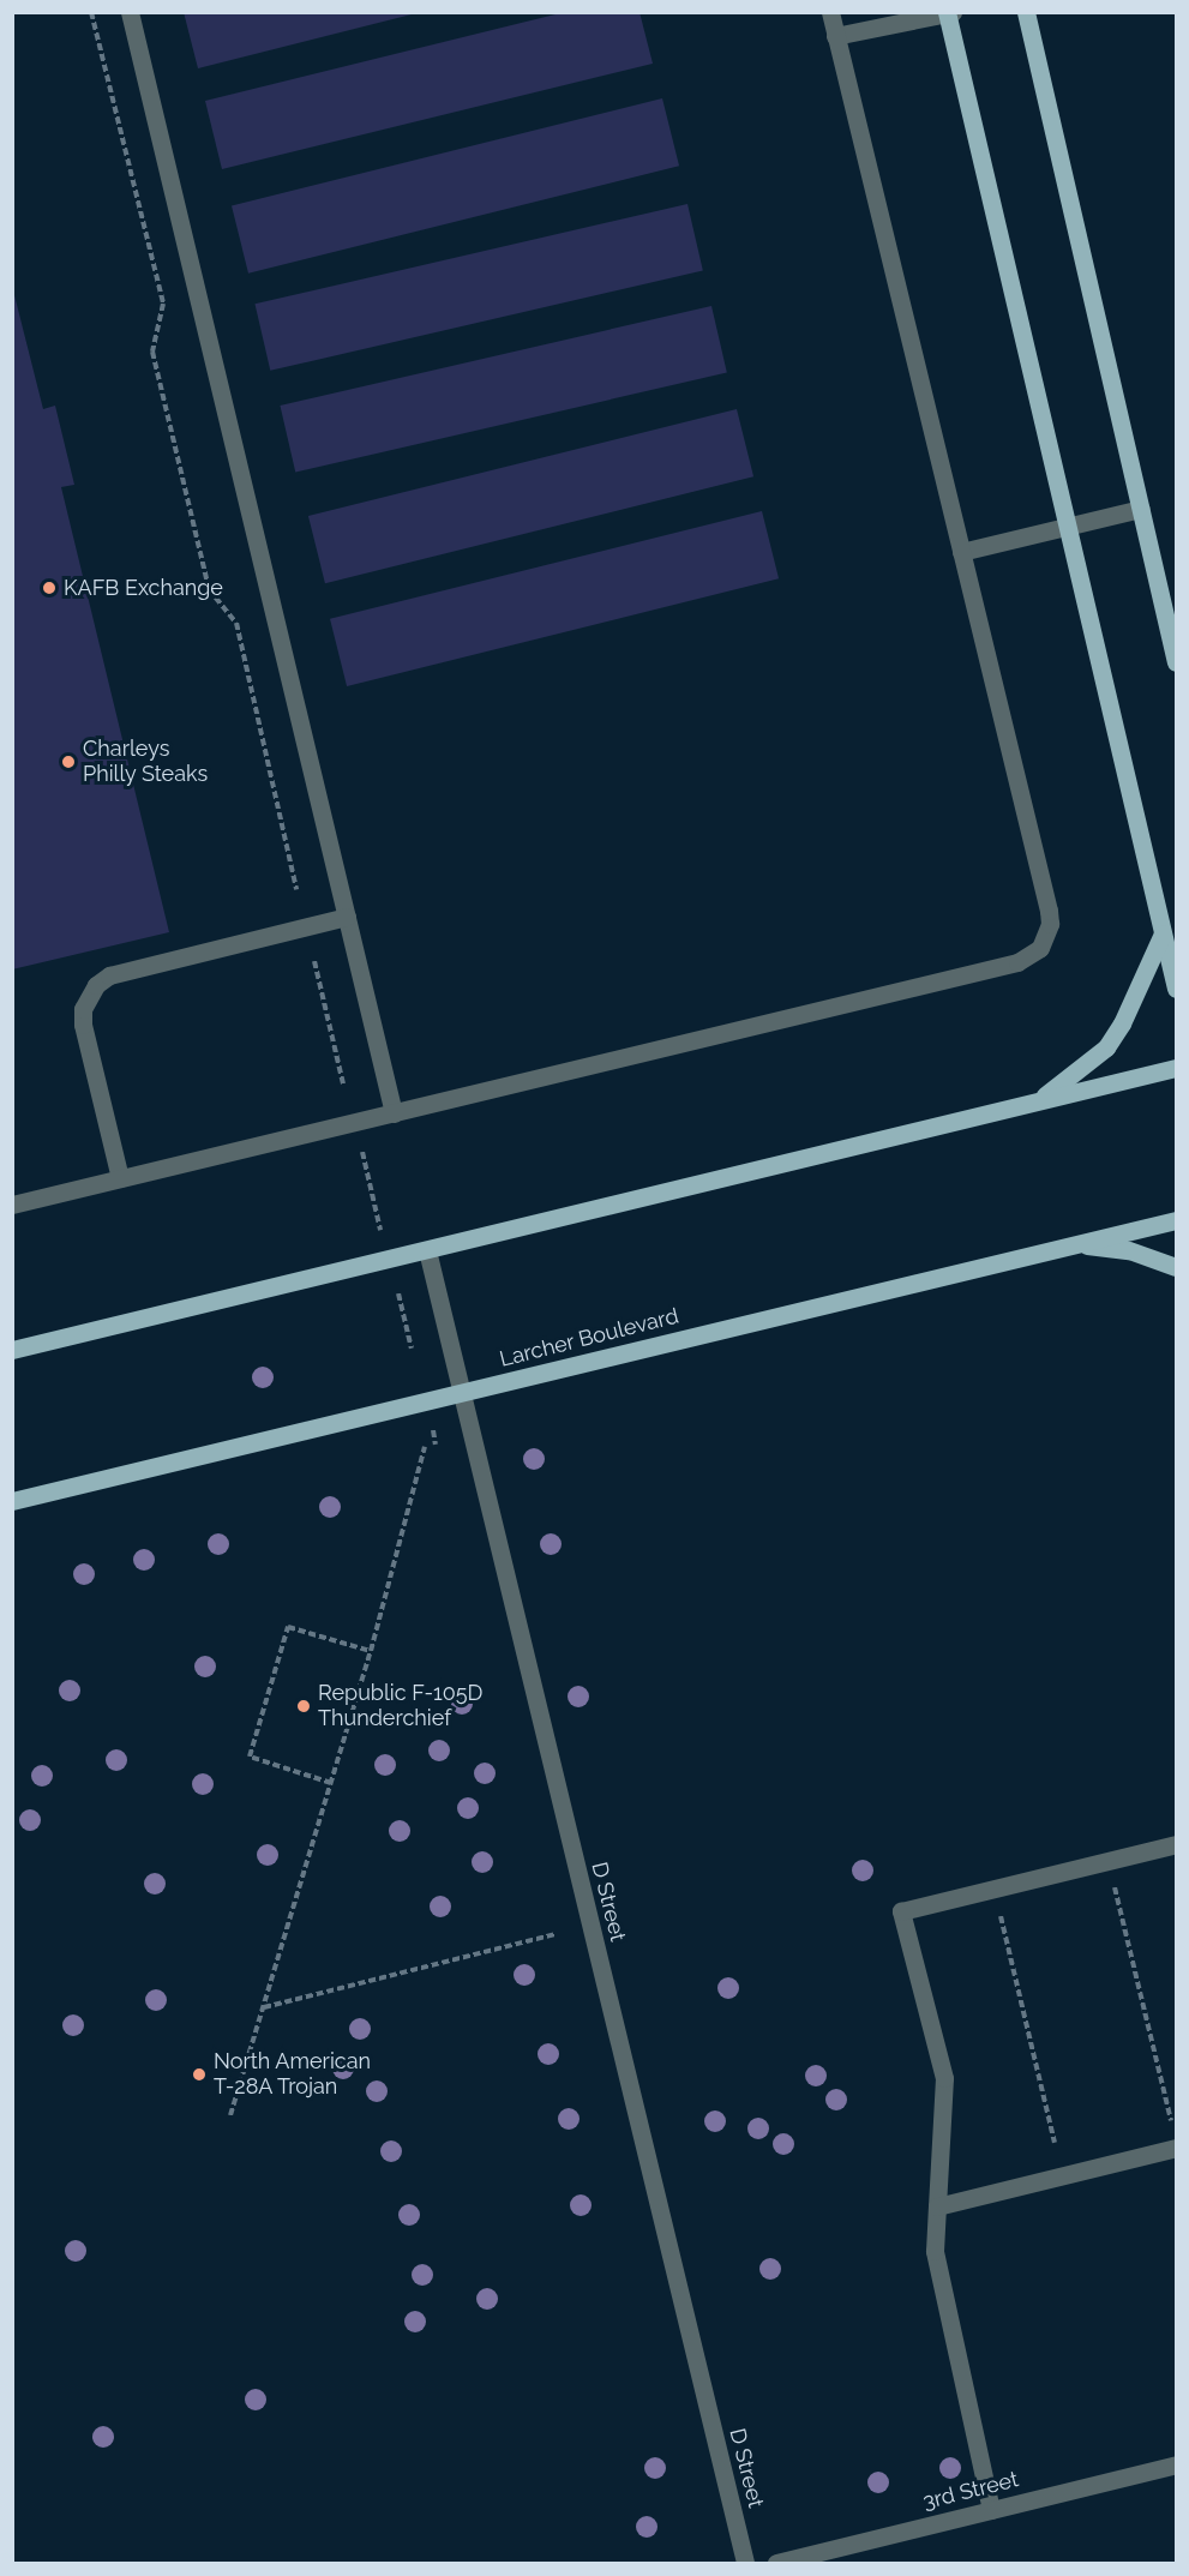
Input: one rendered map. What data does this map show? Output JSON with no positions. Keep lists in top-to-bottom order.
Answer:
{
  "streets": {
    "main road": ["Larcher Boulevard"],
    "street": ["D Street", "3rd Street"]
  },
  "crossings": [
    ["Larcher Boulevard", "D Street"]
  ],
  "places": [
    "KAFB Exchange",
    "Charleys Philly Steaks",
    "Republic F-105D Thunderchief",
    "North American T-28A Trojan"
  ]
}
